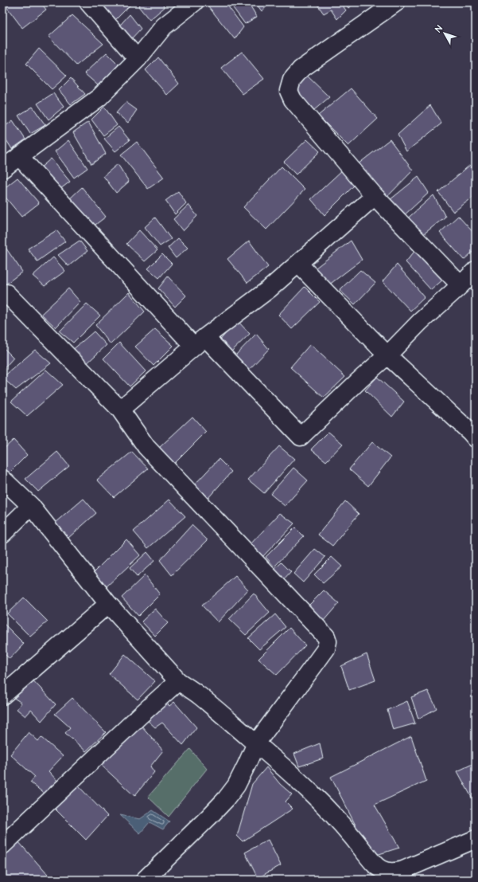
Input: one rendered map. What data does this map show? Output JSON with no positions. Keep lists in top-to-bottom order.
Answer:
{
  "north": "top left"
}
